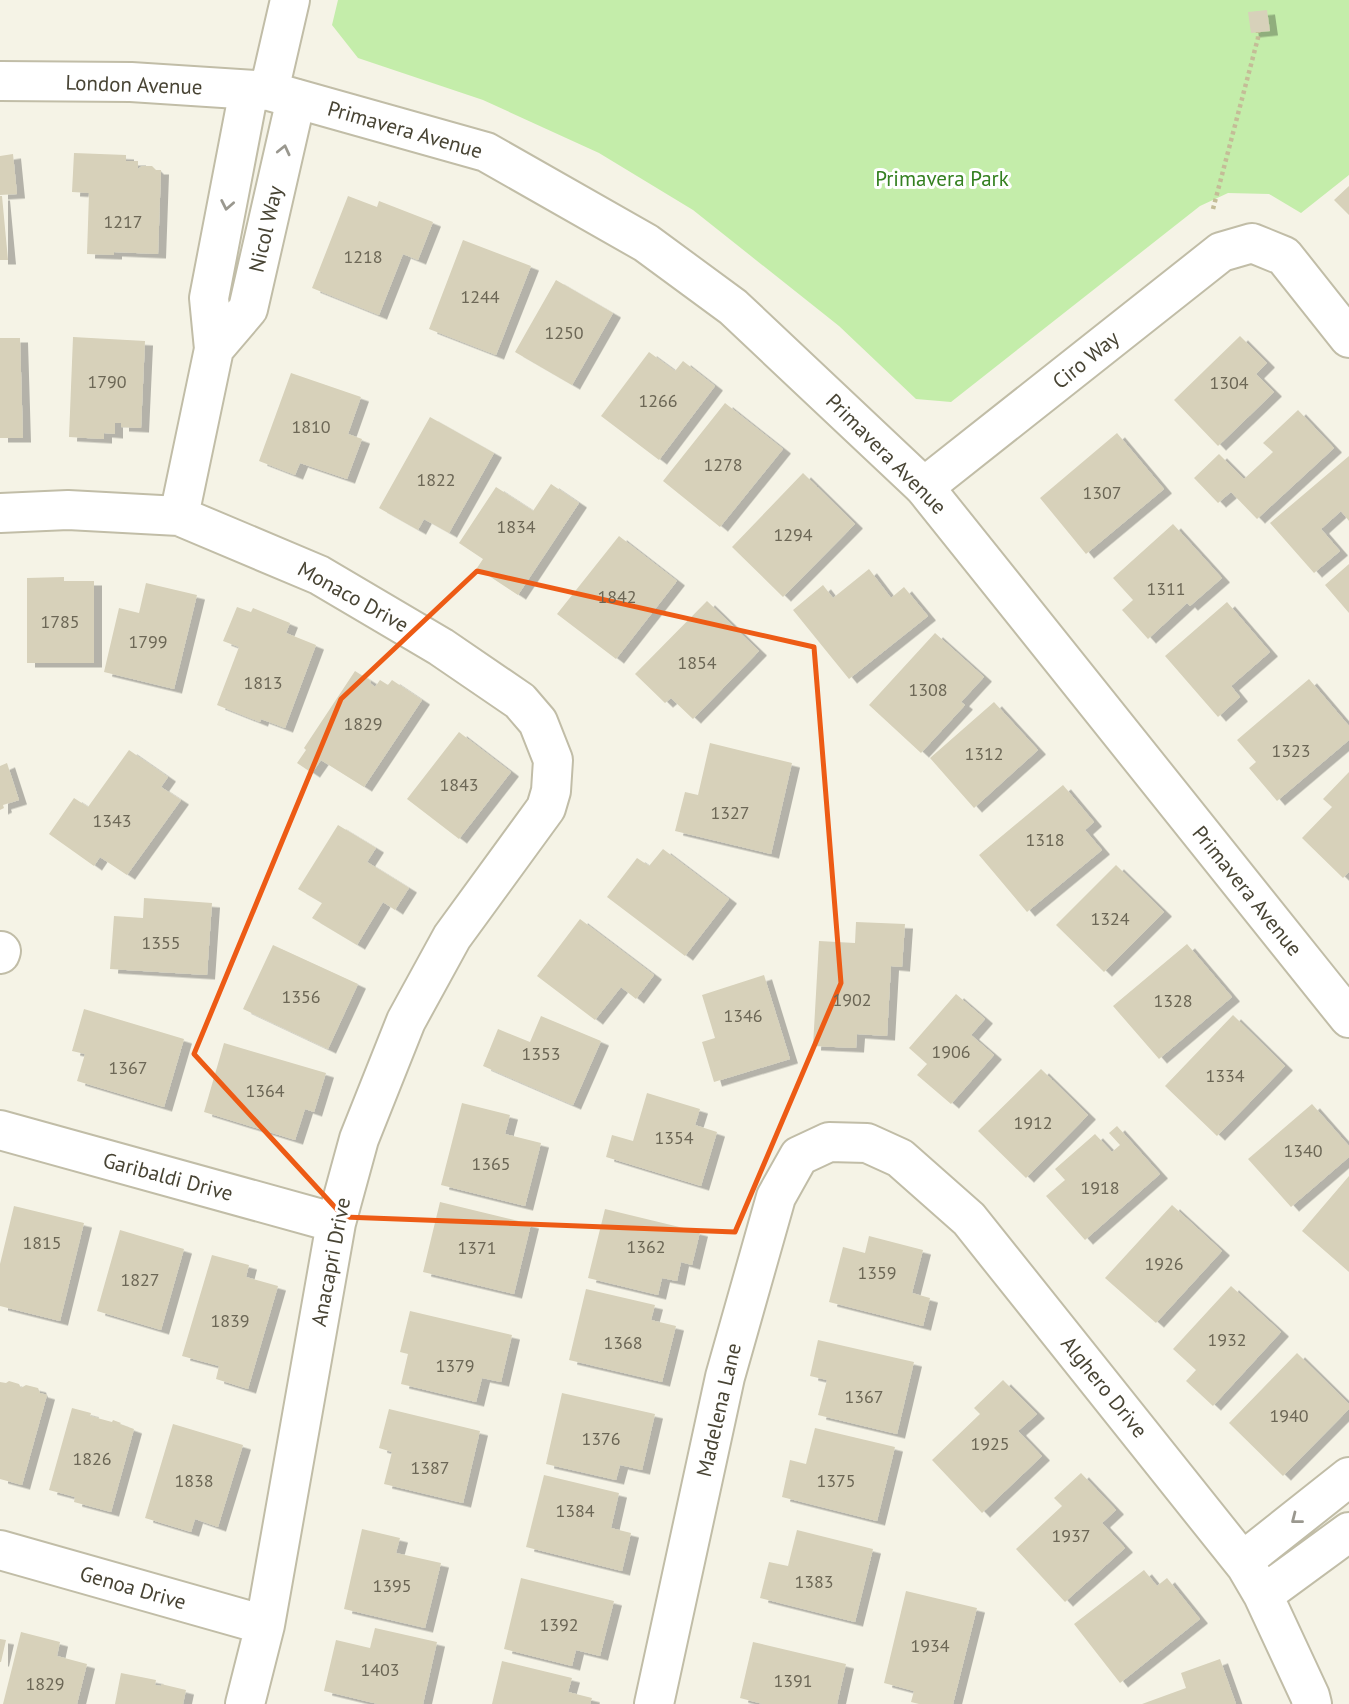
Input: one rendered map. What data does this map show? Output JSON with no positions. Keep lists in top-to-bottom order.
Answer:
{
  "streets": {
    "street": [
      "London Avenue",
      "Primavera Avenue",
      "Nicol Way",
      "Ciro Way",
      "Monaco Drive",
      "Garibaldi Drive",
      "Anacapri Drive",
      "Alghero Drive",
      "Madelena Lane",
      "Genoa Drive"
    ]
  },
  "crossings": [
    ["London Avenue", "Primavera Avenue"],
    ["London Avenue", "Nicol Way"],
    ["Primavera Avenue", "Nicol Way"],
    ["Primavera Avenue", "Ciro Way"],
    ["Nicol Way", "Monaco Drive"],
    ["Monaco Drive", "Anacapri Drive"],
    ["Garibaldi Drive", "Anacapri Drive"],
    ["Anacapri Drive", "Genoa Drive"],
    ["Alghero Drive", "Madelena Lane"]
  ],
  "parks": ["Primavera Park"],
  "house_numbers": [
    "1217",
    "1218",
    "1244",
    "1250",
    "1790",
    "1304",
    "1266",
    "1810",
    "1278",
    "1822",
    "1307",
    "1834",
    "1294",
    "1311",
    "1842",
    "1785",
    "1799",
    "1854",
    "1813",
    "1308",
    "1829",
    "1323",
    "1312",
    "1843",
    "1327",
    "1343",
    "1318",
    "1324",
    "1355",
    "1356",
    "1902",
    "1328",
    "1346",
    "1906",
    "1353",
    "1367",
    "1334",
    "1364",
    "1912",
    "1354",
    "1340",
    "1365",
    "1918",
    "1815",
    "1362",
    "1371",
    "1926",
    "1359",
    "1827",
    "1839",
    "1932",
    "1368",
    "1379",
    "1367",
    "1940",
    "1376",
    "1925",
    "1826",
    "1387",
    "1838",
    "1375",
    "1384",
    "1937",
    "1383",
    "1395",
    "1392",
    "1934",
    "1403",
    "1391",
    "1829"
  ]
}
